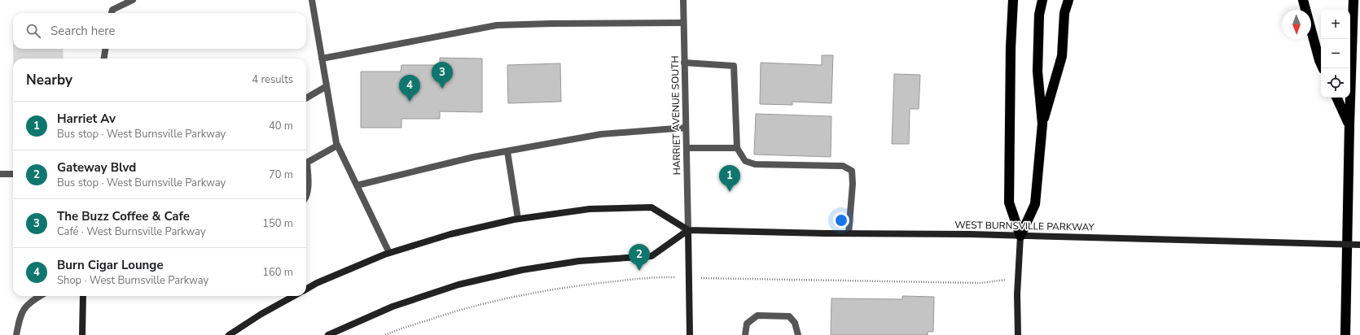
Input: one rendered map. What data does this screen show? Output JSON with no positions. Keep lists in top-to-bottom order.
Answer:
{
  "streets": {
    "street": ["HARRIET AVENUE SOUTH", "WEST BURNSVILLE PARKWAY"]
  },
  "crossings": [
    ["HARRIET AVENUE SOUTH", "WEST BURNSVILLE PARKWAY"]
  ],
  "north": "bottom",
  "page": {
    "map_buttons": ["+", "−"],
    "search": "Search here",
    "heading": ["Nearby", "4 results"],
    "pins": [
      "3",
      "4",
      "1",
      "2"
    ],
    "list": [
      {
        "mark": "1",
        "name": "Harriet Av",
        "note": "Bus stop · West Burnsville Parkway",
        "value": "40 m"
      },
      {
        "mark": "2",
        "name": "Gateway Blvd",
        "note": "Bus stop · West Burnsville Parkway",
        "value": "70 m"
      },
      {
        "mark": "3",
        "name": "The Buzz Coffee & Cafe",
        "note": "Café · West Burnsville Parkway",
        "value": "150 m"
      },
      {
        "mark": "4",
        "name": "Burn Cigar Lounge",
        "note": "Shop · West Burnsville Parkway",
        "value": "160 m"
      }
    ]
  }
}
